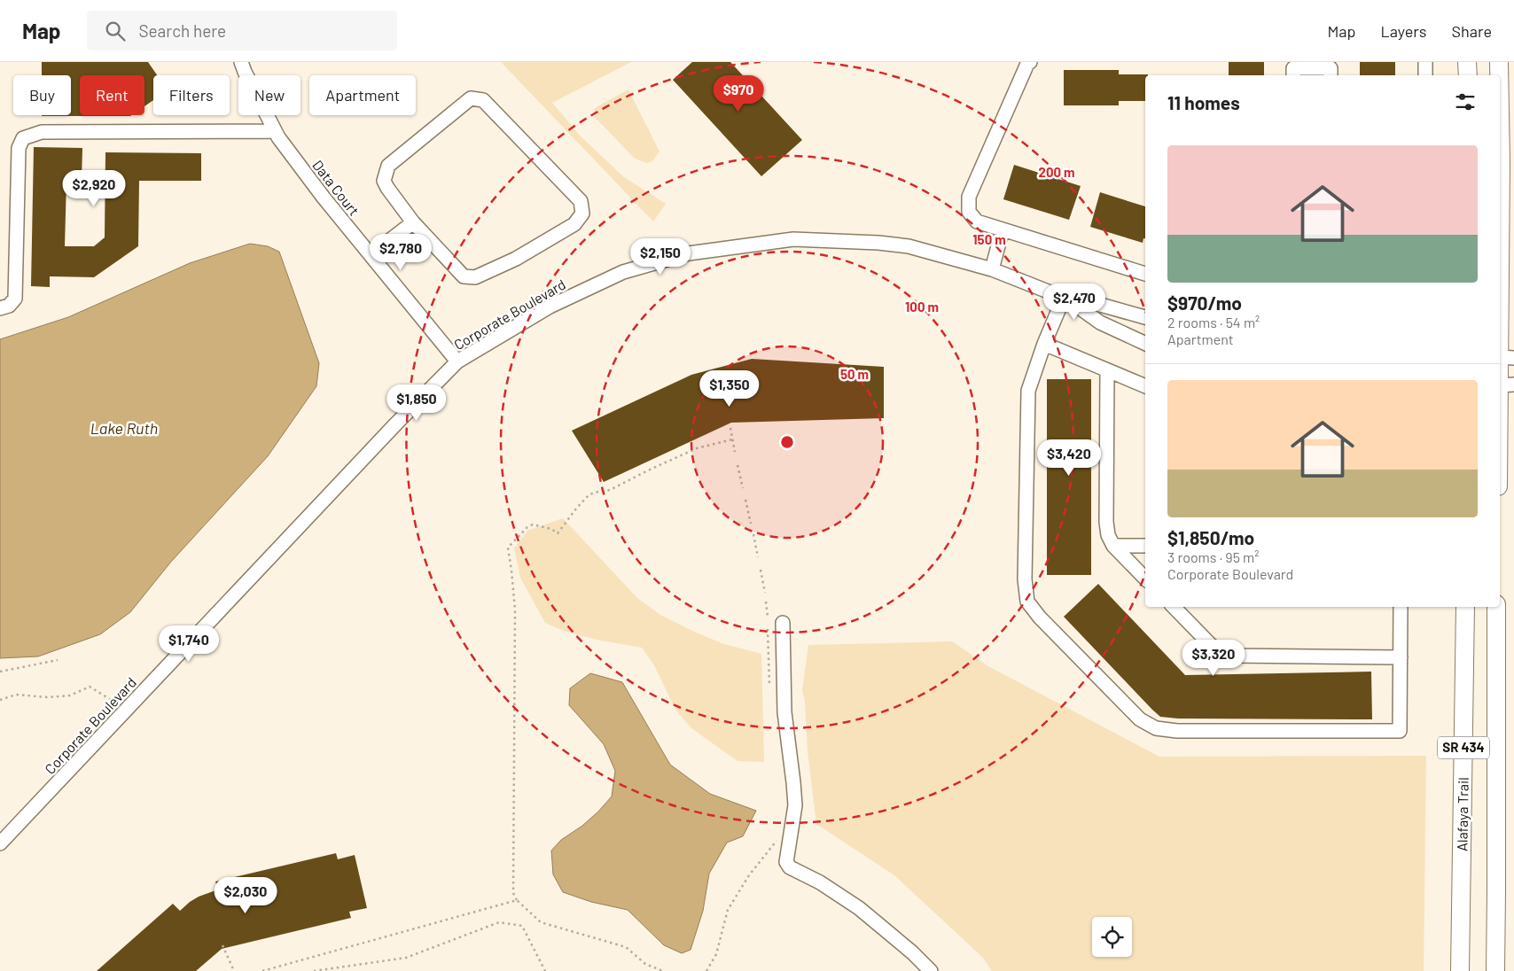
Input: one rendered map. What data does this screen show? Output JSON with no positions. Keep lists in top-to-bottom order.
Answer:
{
  "streets": {
    "main road": ["SR 434", "Alafaya Trail"],
    "street": ["Data Court", "Corporate Boulevard"]
  },
  "crossings": [
    ["Data Court", "Corporate Boulevard"]
  ],
  "water": ["Lake Ruth"],
  "page": {
    "header": "Map",
    "search": "Search here",
    "nav": ["Map", "Layers", "Share"],
    "price": [
      "$970",
      "$2,920",
      "$2,780",
      "$2,150",
      "$2,470",
      "$1,350",
      "$1,850",
      "$3,420",
      "$1,740",
      "$3,320",
      "$2,030"
    ],
    "chip": [
      "Buy",
      "Rent",
      "Filters",
      "New",
      "Apartment"
    ],
    "heading": "11 homes",
    "list": [
      {
        "name": "$970/mo",
        "note": "2 rooms · 54 m² · Apartment"
      },
      {
        "name": "$1,850/mo",
        "note": "3 rooms · 95 m² · Corporate Boulevard"
      }
    ]
  },
  "rings": [
    "200 m",
    "150 m",
    "100 m",
    "50 m"
  ]
}
